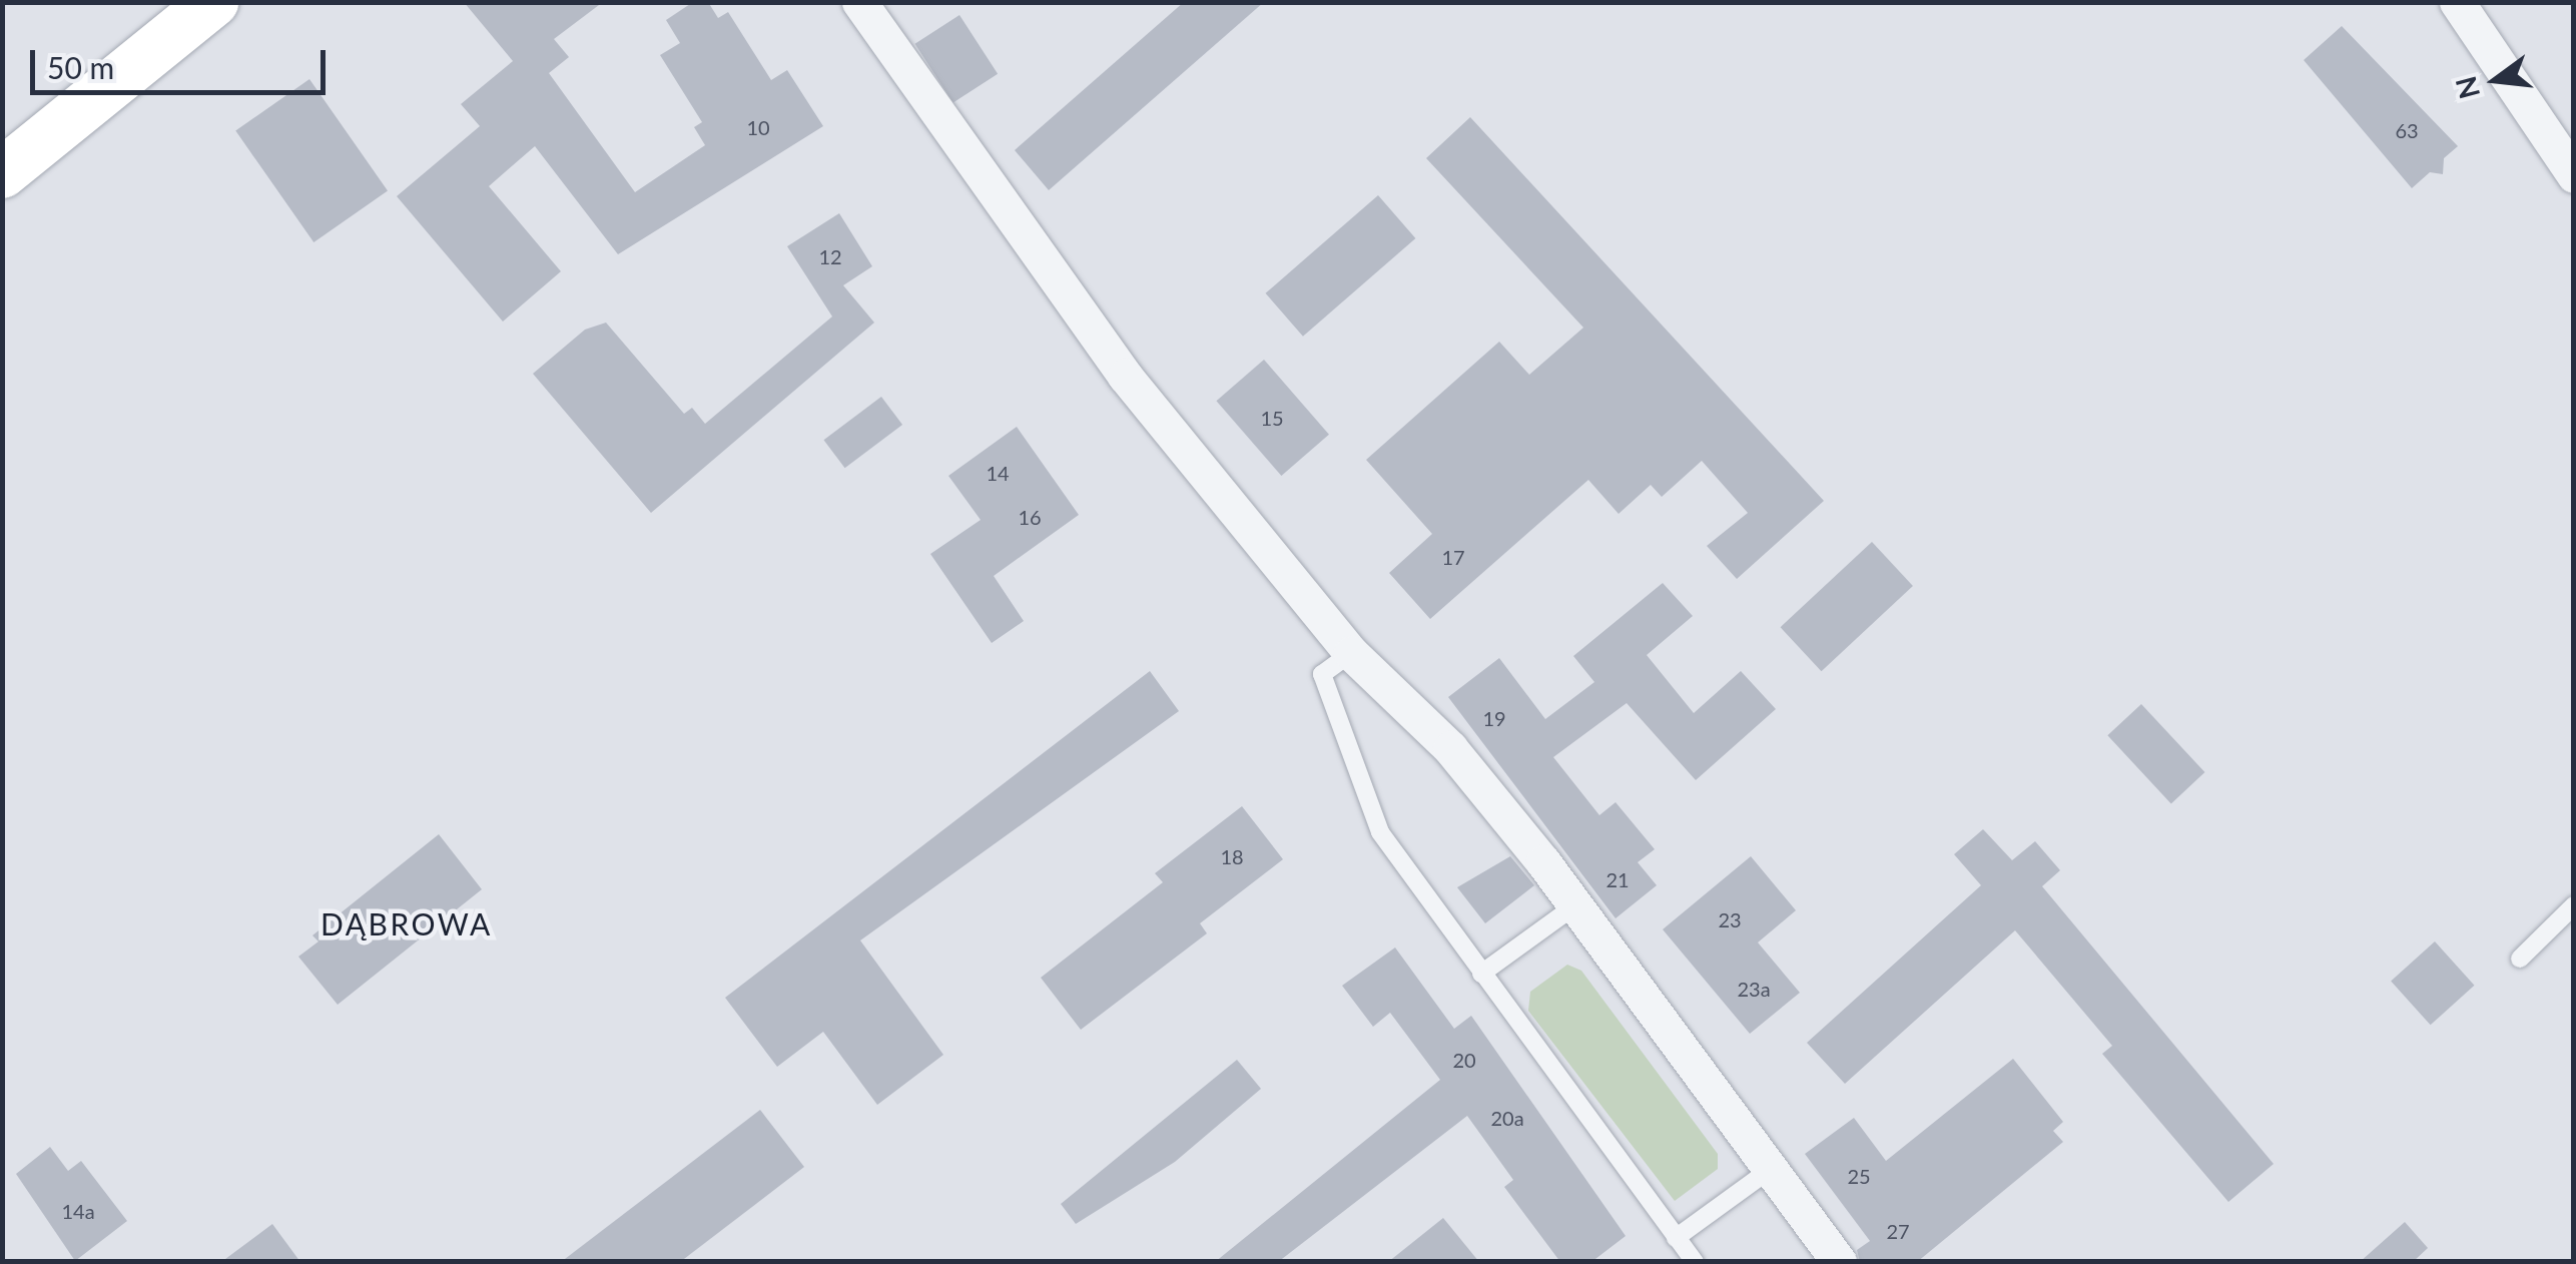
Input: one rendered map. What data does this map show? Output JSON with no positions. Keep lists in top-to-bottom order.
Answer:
{
  "districts": ["DĄBROWA"],
  "house_numbers": [
    "10",
    "63",
    "12",
    "15",
    "14",
    "16",
    "17",
    "19",
    "18",
    "21",
    "23",
    "23a",
    "20",
    "20a",
    "25",
    "14a",
    "27"
  ],
  "scale_bar": "50 m",
  "north": "left"
}
